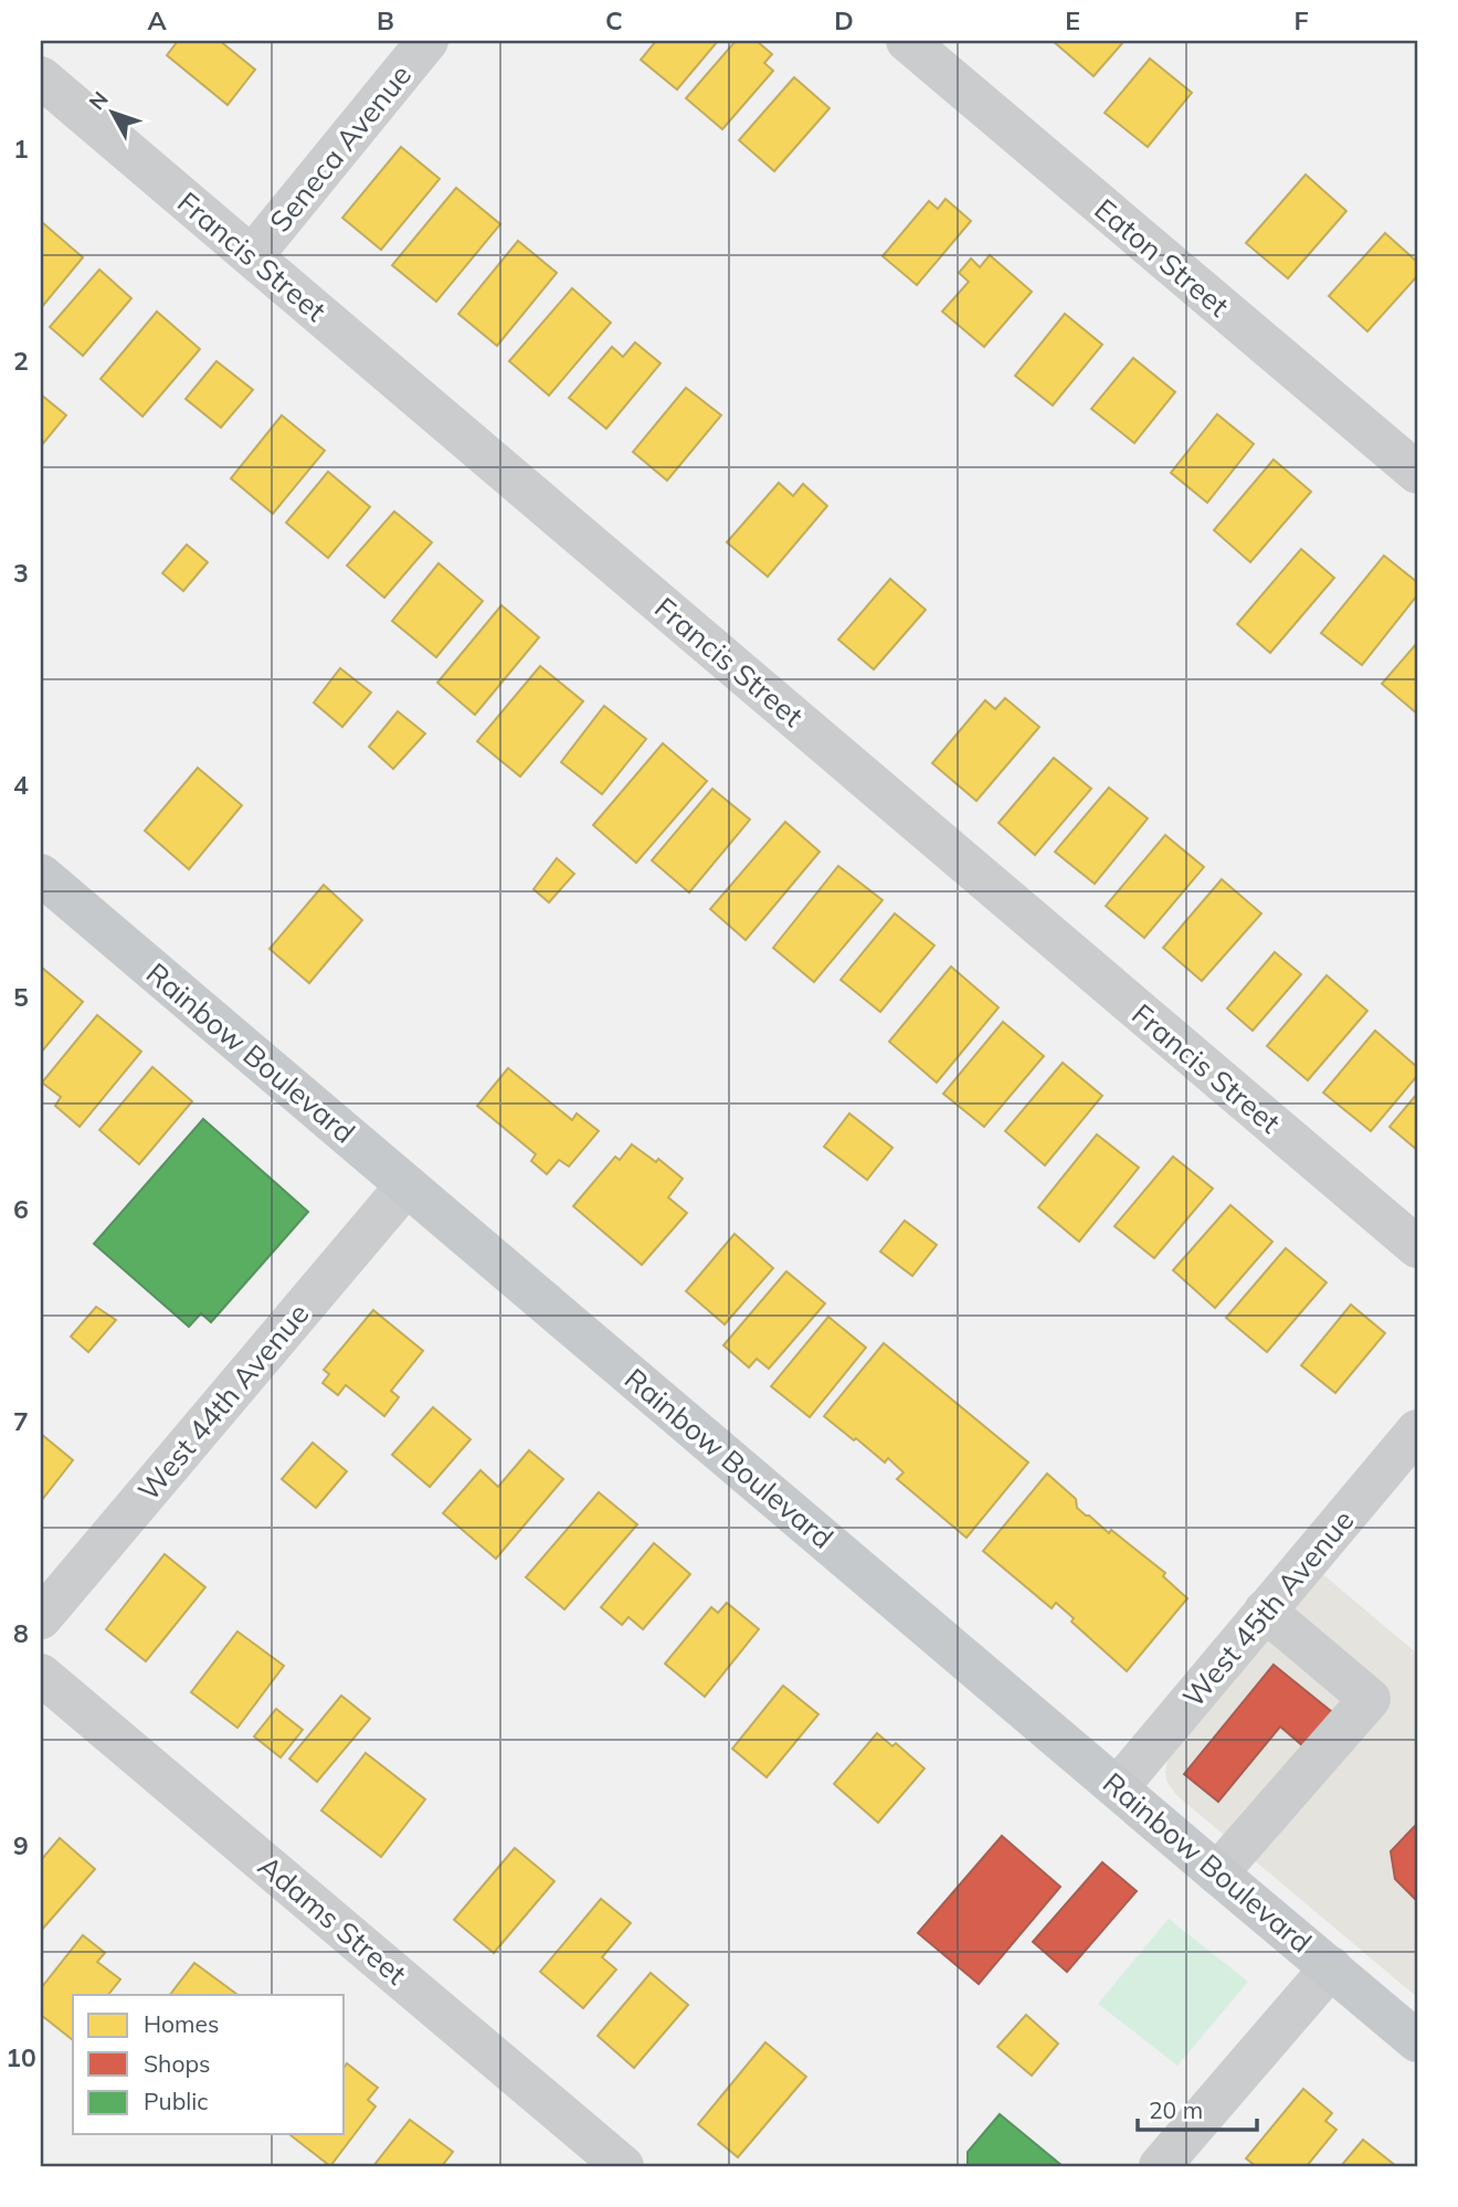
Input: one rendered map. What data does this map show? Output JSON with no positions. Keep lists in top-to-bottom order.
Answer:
{
  "streets": {
    "main road": ["Rainbow Boulevard"],
    "street": [
      "Seneca Avenue",
      "Francis Street",
      "Eaton Street",
      "West 44th Avenue",
      "West 45th Avenue",
      "Adams Street"
    ]
  },
  "crossings": [
    ["Seneca Avenue", "Francis Street"],
    ["Rainbow Boulevard", "West 44th Avenue"],
    ["Rainbow Boulevard", "West 45th Avenue"]
  ],
  "legend": ["Homes", "Shops", "Public"],
  "scale_bar": "20 m",
  "north": "top left",
  "grid": {
    "columns": [
      "A",
      "B",
      "C",
      "D",
      "E",
      "F"
    ],
    "rows": [
      "1",
      "2",
      "3",
      "4",
      "5",
      "6",
      "7",
      "8",
      "9",
      "10"
    ]
  }
}
